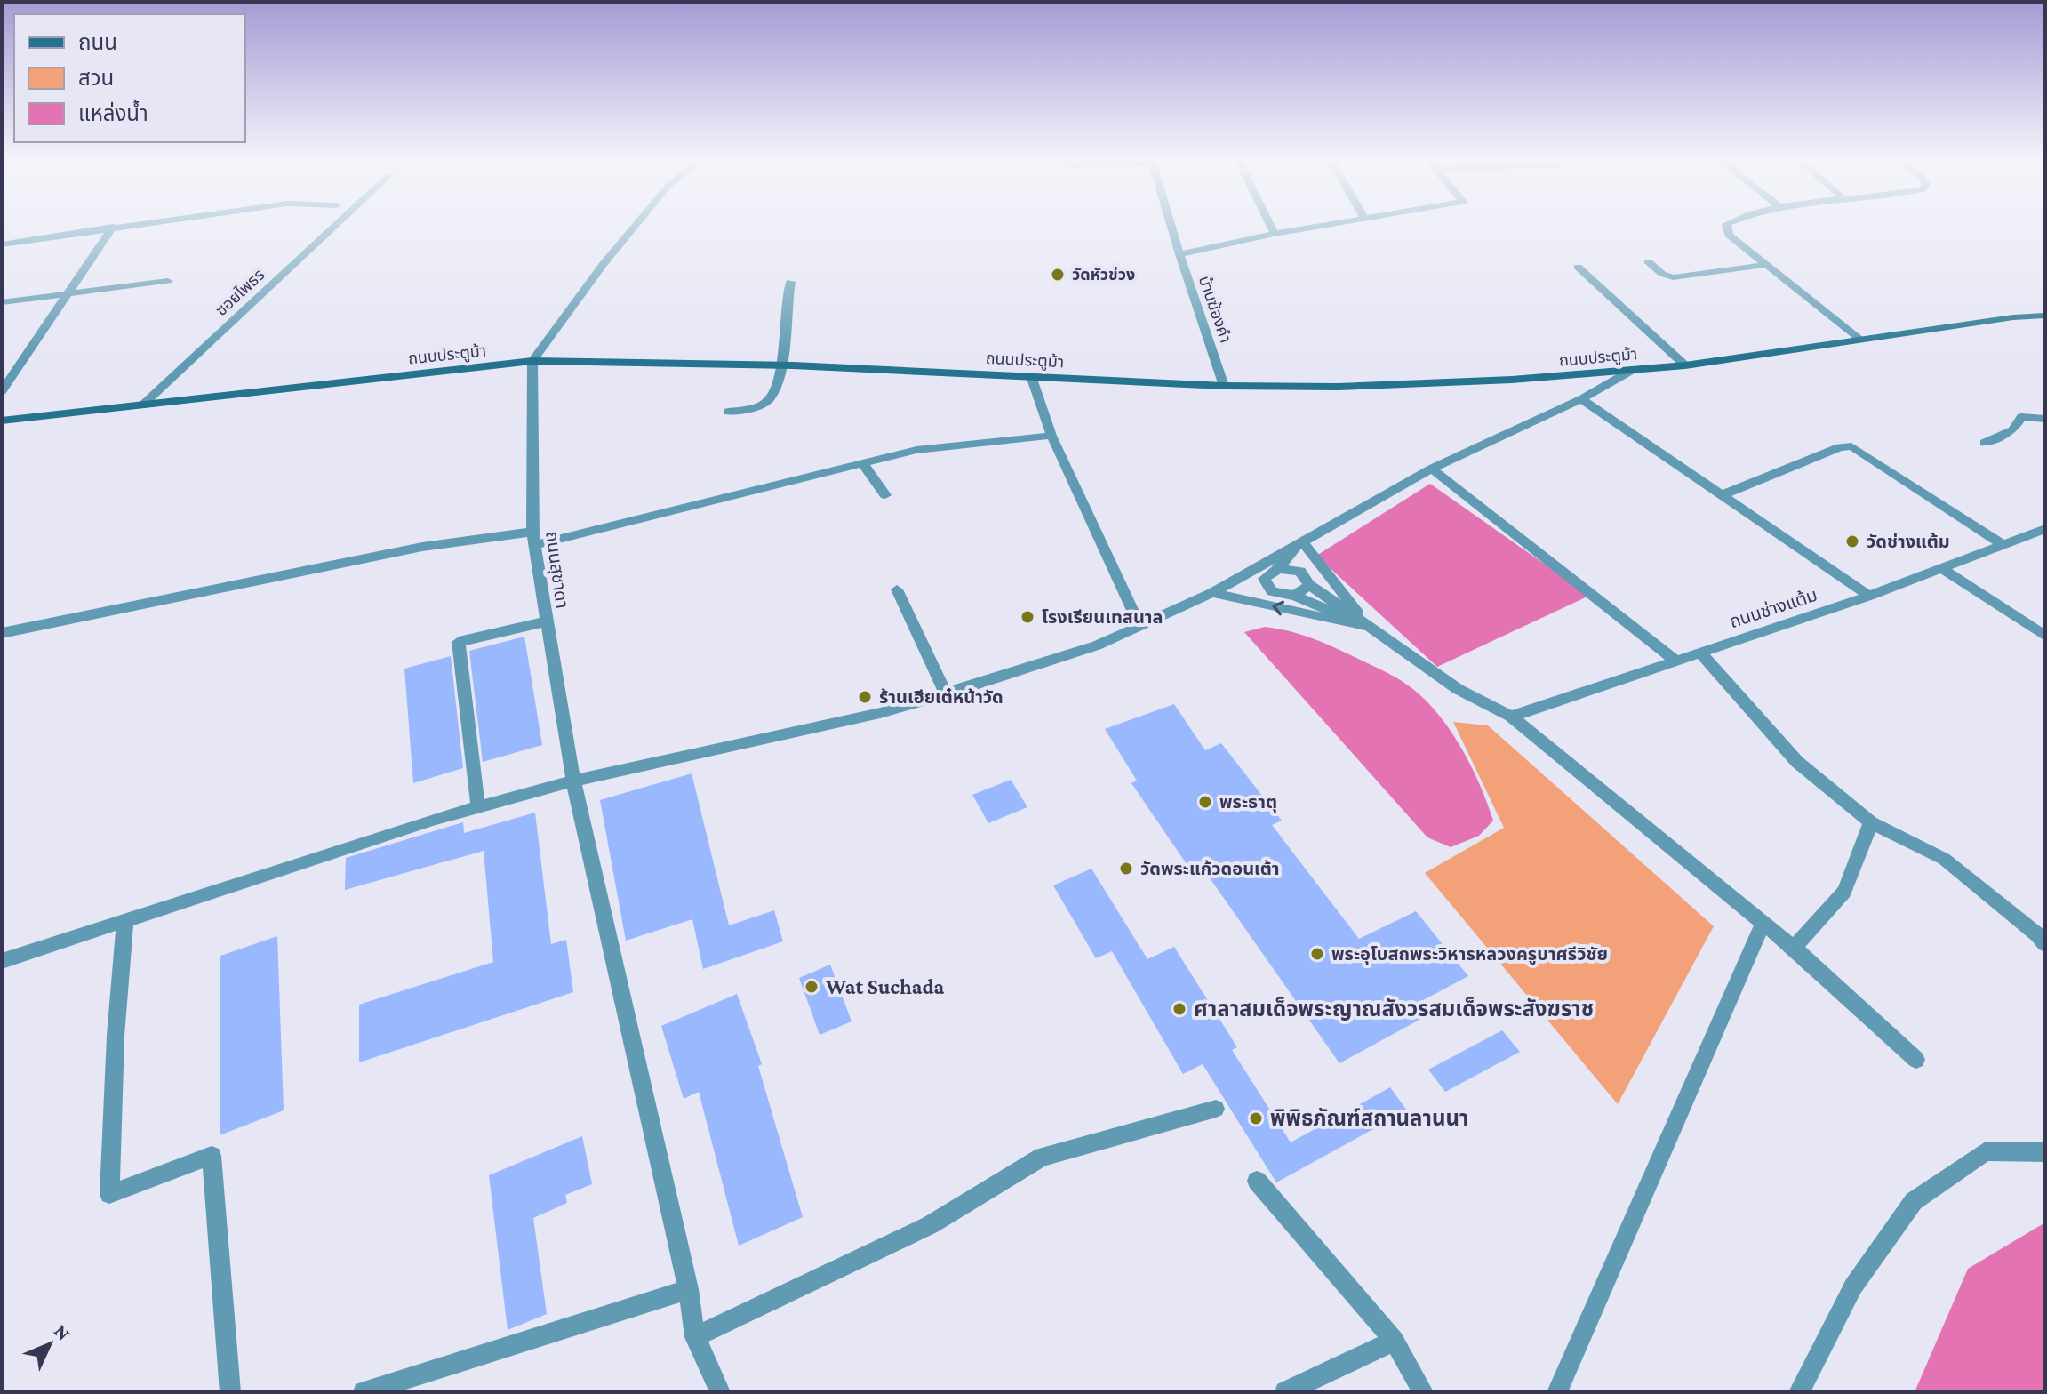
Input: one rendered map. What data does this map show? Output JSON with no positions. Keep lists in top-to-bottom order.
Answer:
{
  "streets": {
    "main road": ["ถนนประตูม้า"],
    "street": [
      "ซอยไพธร",
      "บ้านฆ้องคำ",
      "ถนนสุชาดา",
      "ถนนช่างแต้ม"
    ]
  },
  "crossings": [
    ["ซอยไพธร", "ถนนประตูม้า"],
    ["บ้านฆ้องคำ", "ถนนประตูม้า"],
    ["ถนนประตูม้า", "ถนนสุชาดา"]
  ],
  "places": [
    "วัดหัวข่วง",
    "วัดช่างแต้ม",
    "โรงเรียนเทสนาล",
    "ร้านเฮียเต๋หน้าวัด",
    "พระธาตุ",
    "วัดพระแก้วดอนเต้า",
    "พระอุโบสถพระวิหารหลวงครูบาศรีวิชัย",
    "Wat Suchada",
    "ศาลาสมเด็จพระญาณสังวรสมเด็จพระสังฆราช",
    "พิพิธภัณฑ์สถานลานนา"
  ],
  "legend": ["ถนน", "สวน", "แหล่งน้ำ"],
  "north": "top right"
}
